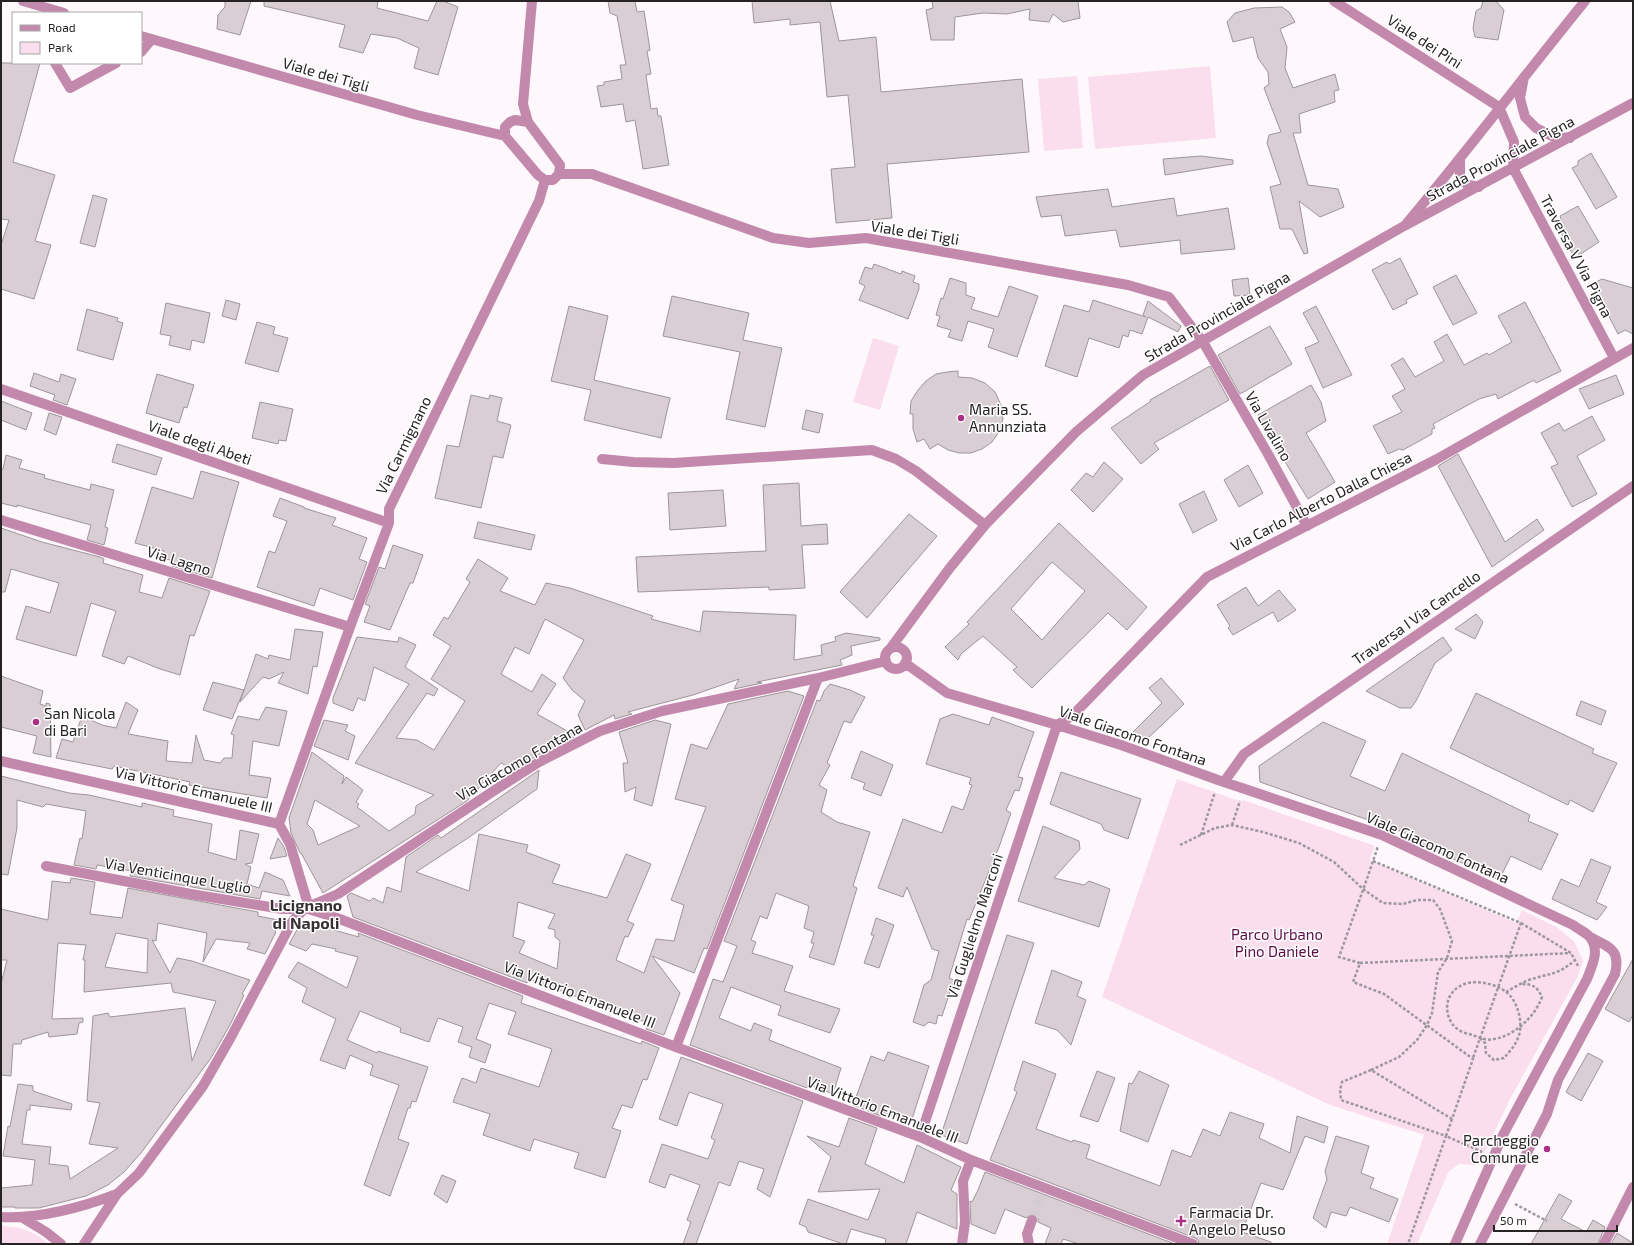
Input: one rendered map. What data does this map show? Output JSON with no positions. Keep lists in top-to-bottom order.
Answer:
{
  "streets": {
    "street": [
      "Viale dei Pini",
      "Viale dei Tigli",
      "Strada Provinciale Pigna",
      "Traversa V Via Pigna",
      "Via Livalino",
      "Viale degli Abeti",
      "Via Carmignano",
      "Via Carlo Alberto Dalla Chiesa",
      "Via Lagno",
      "Traversa I Via Cancello",
      "Viale Giacomo Fontana",
      "Via Giacomo Fontana",
      "Via Vittorio Emanuele III",
      "Via Venticinque Luglio",
      "Via Guglielmo Marconi"
    ]
  },
  "crossings": [
    ["Viale dei Tigli", "Strada Provinciale Pigna"],
    ["Viale dei Tigli", "Via Livalino"],
    ["Strada Provinciale Pigna", "Traversa V Via Pigna"],
    ["Strada Provinciale Pigna", "Via Livalino"],
    ["Strada Provinciale Pigna", "Viale Giacomo Fontana"],
    ["Strada Provinciale Pigna", "Via Giacomo Fontana"],
    ["Traversa V Via Pigna", "Via Carlo Alberto Dalla Chiesa"],
    ["Via Livalino", "Via Carlo Alberto Dalla Chiesa"],
    ["Viale degli Abeti", "Via Carmignano"],
    ["Via Carmignano", "Via Lagno"],
    ["Via Carmignano", "Via Vittorio Emanuele III"],
    ["Via Carlo Alberto Dalla Chiesa", "Viale Giacomo Fontana"],
    ["Via Carlo Alberto Dalla Chiesa", "Via Guglielmo Marconi"],
    ["Traversa I Via Cancello", "Viale Giacomo Fontana"],
    ["Viale Giacomo Fontana", "Via Giacomo Fontana"],
    ["Viale Giacomo Fontana", "Via Guglielmo Marconi"],
    ["Via Giacomo Fontana", "Via Vittorio Emanuele III"],
    ["Via Giacomo Fontana", "Via Venticinque Luglio"],
    ["Via Vittorio Emanuele III", "Via Venticinque Luglio"],
    ["Via Vittorio Emanuele III", "Via Guglielmo Marconi"]
  ],
  "districts": ["Licignano di Napoli"],
  "parks": ["Parco Urbano Pino Daniele"],
  "places": {
    "other": ["Maria SS. Annunziata", "San Nicola di Bari", "Parcheggio Comunale"],
    "health": ["Farmacia Dr. Angelo Peluso"]
  },
  "legend": ["Road", "Park"],
  "scale_bar": "50 m"
}
